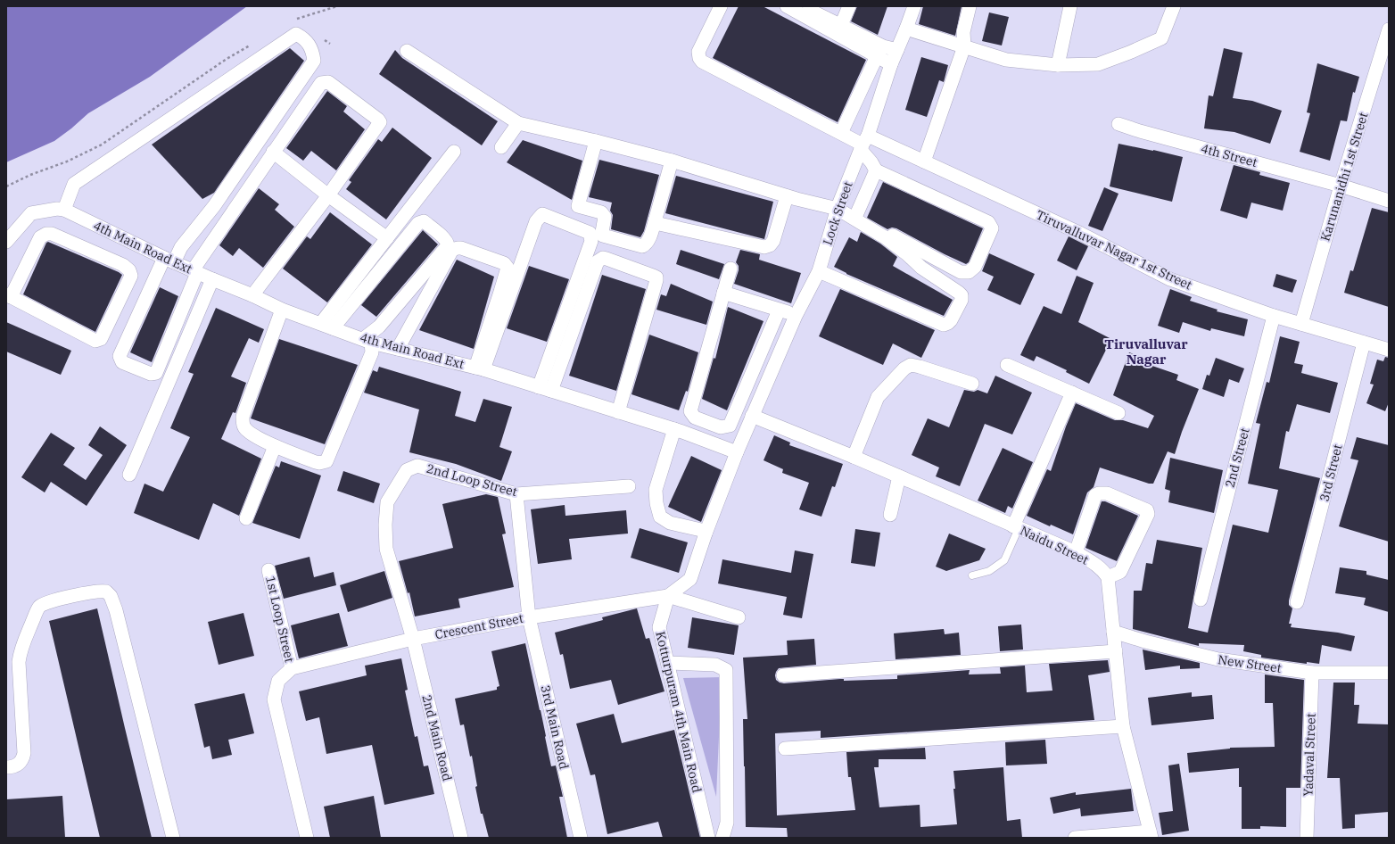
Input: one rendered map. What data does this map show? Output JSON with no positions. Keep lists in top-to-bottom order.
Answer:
{
  "streets": {
    "street": [
      "4th Street",
      "Karunanidhi 1st Street",
      "Lock Street",
      "4th Main Road Ext",
      "Tiruvalluvar Nagar 1st Street",
      "2nd Street",
      "3rd Street",
      "2nd Loop Street",
      "Naidu Street",
      "1st Loop Street",
      "Crescent Street",
      "New Street",
      "Kotturpuram 4th Main Road",
      "3rd Main Road",
      "2nd Main Road",
      "Yadaval Street"
    ]
  },
  "crossings": [
    ["4th Street", "Karunanidhi 1st Street"],
    ["Karunanidhi 1st Street", "Tiruvalluvar Nagar 1st Street"],
    ["Lock Street", "Tiruvalluvar Nagar 1st Street"],
    ["Lock Street", "Naidu Street"],
    ["Tiruvalluvar Nagar 1st Street", "2nd Street"],
    ["Tiruvalluvar Nagar 1st Street", "3rd Street"],
    ["2nd Loop Street", "Crescent Street"],
    ["2nd Loop Street", "3rd Main Road"],
    ["2nd Loop Street", "2nd Main Road"],
    ["1st Loop Street", "Crescent Street"],
    ["Crescent Street", "Kotturpuram 4th Main Road"],
    ["Crescent Street", "3rd Main Road"],
    ["Crescent Street", "2nd Main Road"],
    ["New Street", "Yadaval Street"]
  ],
  "districts": ["Tiruvalluvar Nagar"]
}
